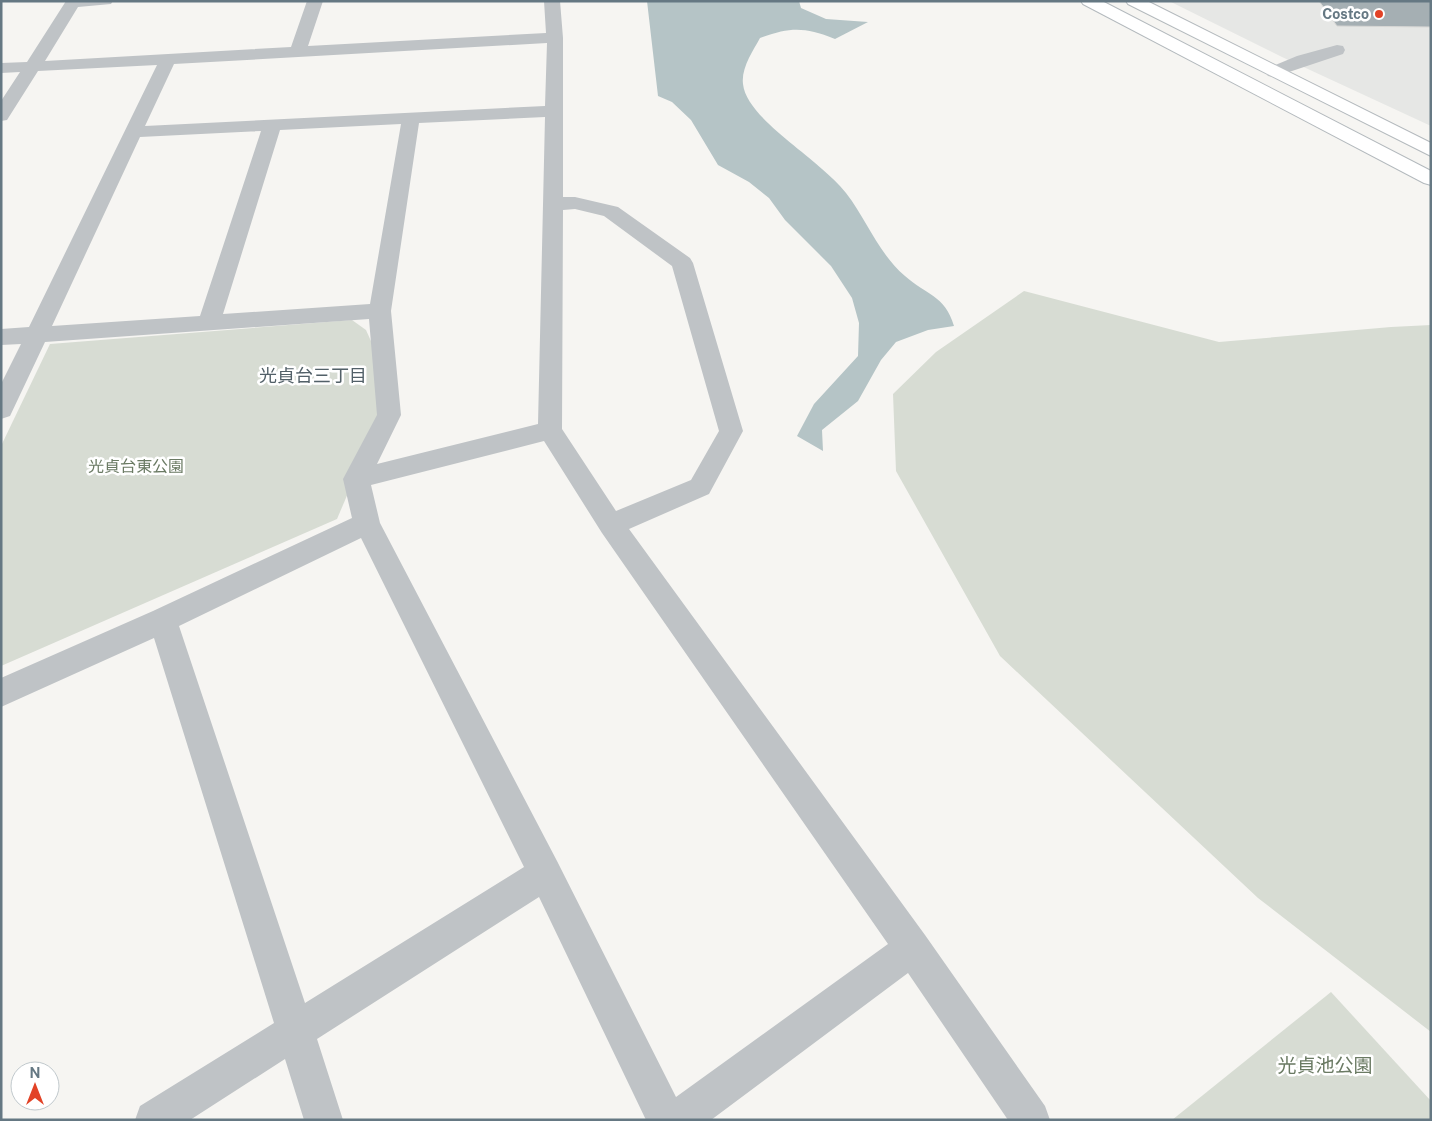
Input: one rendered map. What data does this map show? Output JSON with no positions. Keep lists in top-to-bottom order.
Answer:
{
  "districts": ["光貞台三丁目"],
  "parks": ["光貞台東公園", "光貞池公園"],
  "places": ["Costco"],
  "north": "top"
}
